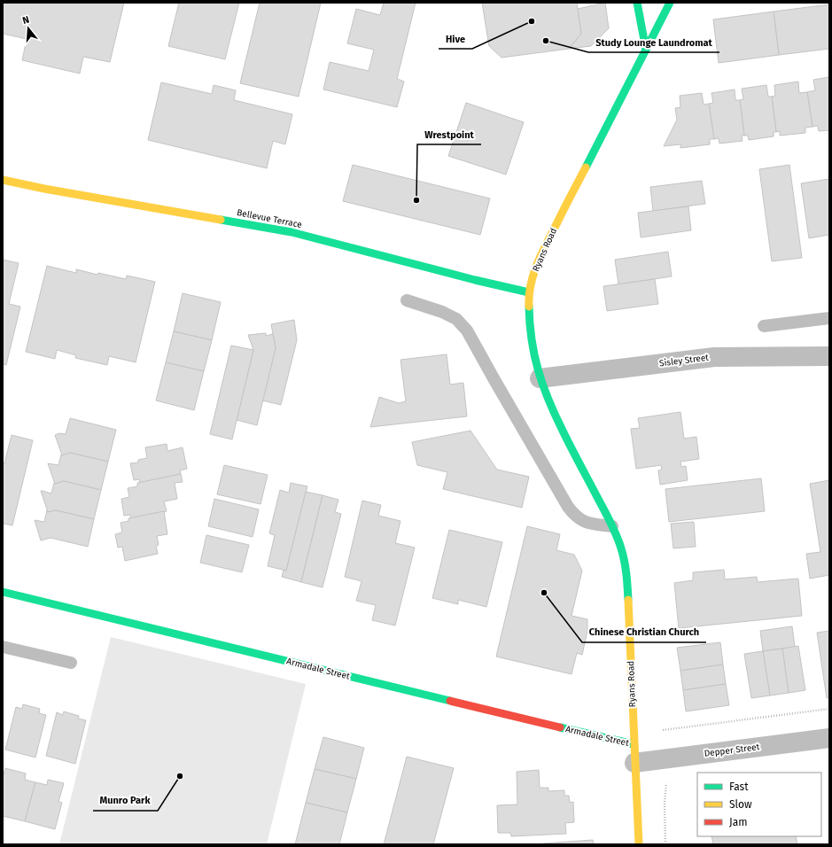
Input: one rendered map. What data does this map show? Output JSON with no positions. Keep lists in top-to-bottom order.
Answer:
{
  "streets": {
    "street": [
      "Bellevue Terrace",
      "Ryans Road",
      "Sisley Street",
      "Armadale Street",
      "Depper Street"
    ]
  },
  "crossings": [
    ["Bellevue Terrace", "Ryans Road"],
    ["Ryans Road", "Sisley Street"],
    ["Ryans Road", "Armadale Street"],
    ["Ryans Road", "Depper Street"],
    ["Armadale Street", "Depper Street"]
  ],
  "places": [
    "Hive",
    "Study Lounge Laundromat",
    "Wrestpoint",
    "Chinese Christian Church",
    "Munro Park"
  ],
  "legend": ["Fast", "Slow", "Jam"],
  "north": "top"
}
